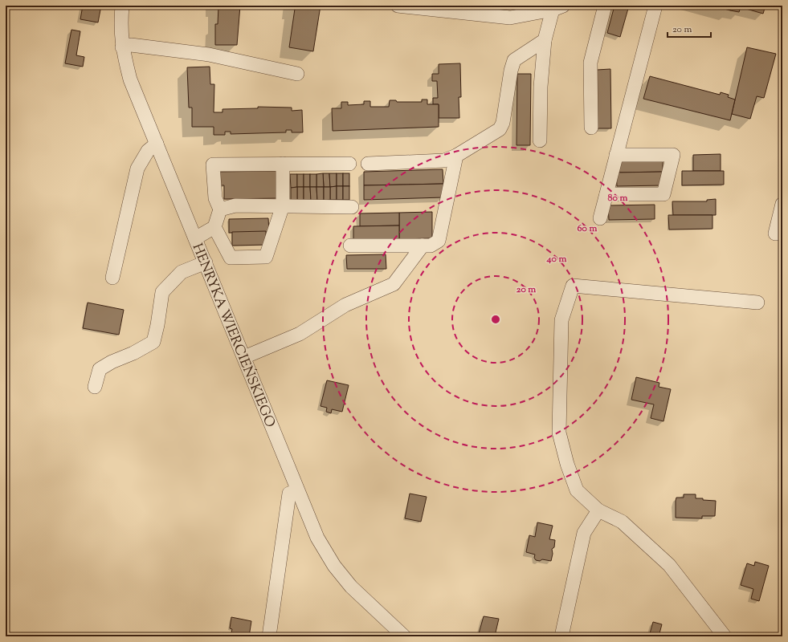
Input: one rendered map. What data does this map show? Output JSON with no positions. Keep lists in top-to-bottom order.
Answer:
{
  "streets": {
    "street": ["HENRYKA WIERCIEŃSKIEGO"]
  },
  "scale_bar": "20 m",
  "rings": [
    "80 m",
    "60 m",
    "40 m",
    "20 m"
  ]
}
